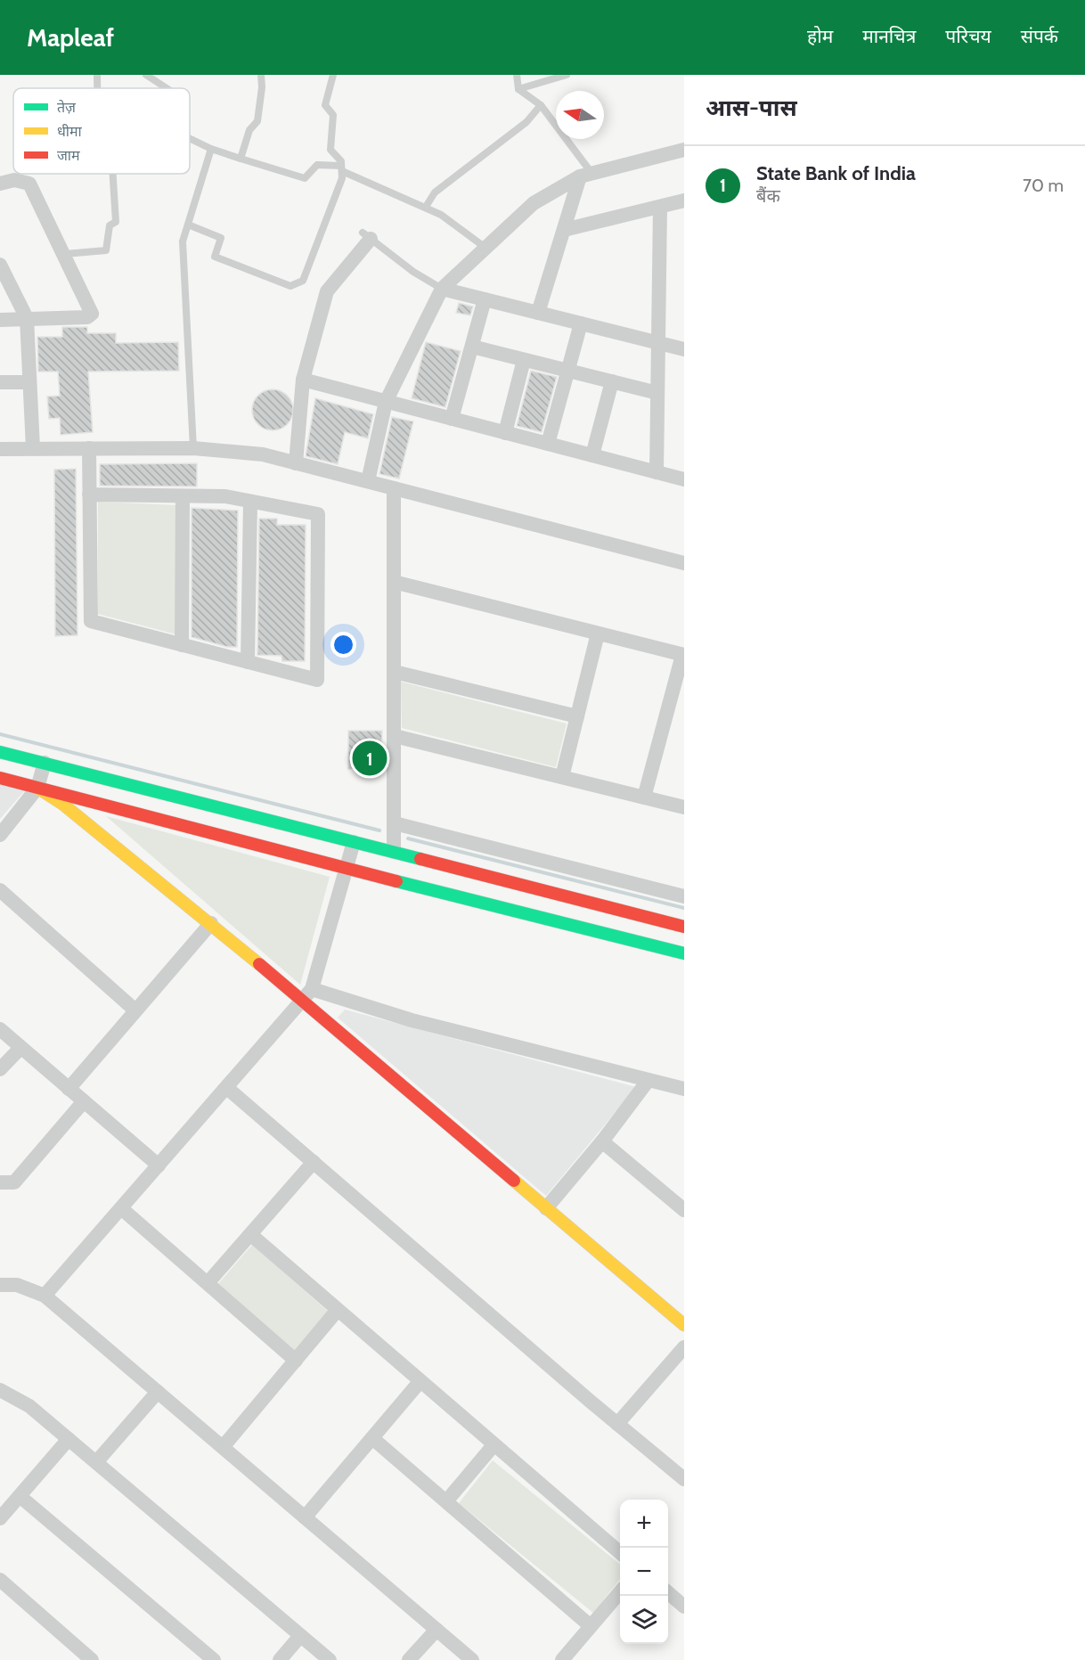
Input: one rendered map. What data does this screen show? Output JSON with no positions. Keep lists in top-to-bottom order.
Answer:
{
  "legend": ["तेज़", "धीमा", "जाम"],
  "north": "left",
  "page": {
    "header": "Mapleaf",
    "nav": [
      "होम",
      "मानचित्र",
      "परिचय",
      "संपर्क"
    ],
    "heading": "आस-पास",
    "list": [
      {
        "mark": "1",
        "name": "State Bank of India",
        "note": "बैंक",
        "value": "70 m"
      }
    ],
    "pins": "1",
    "map_buttons": ["+", "−"]
  }
}
